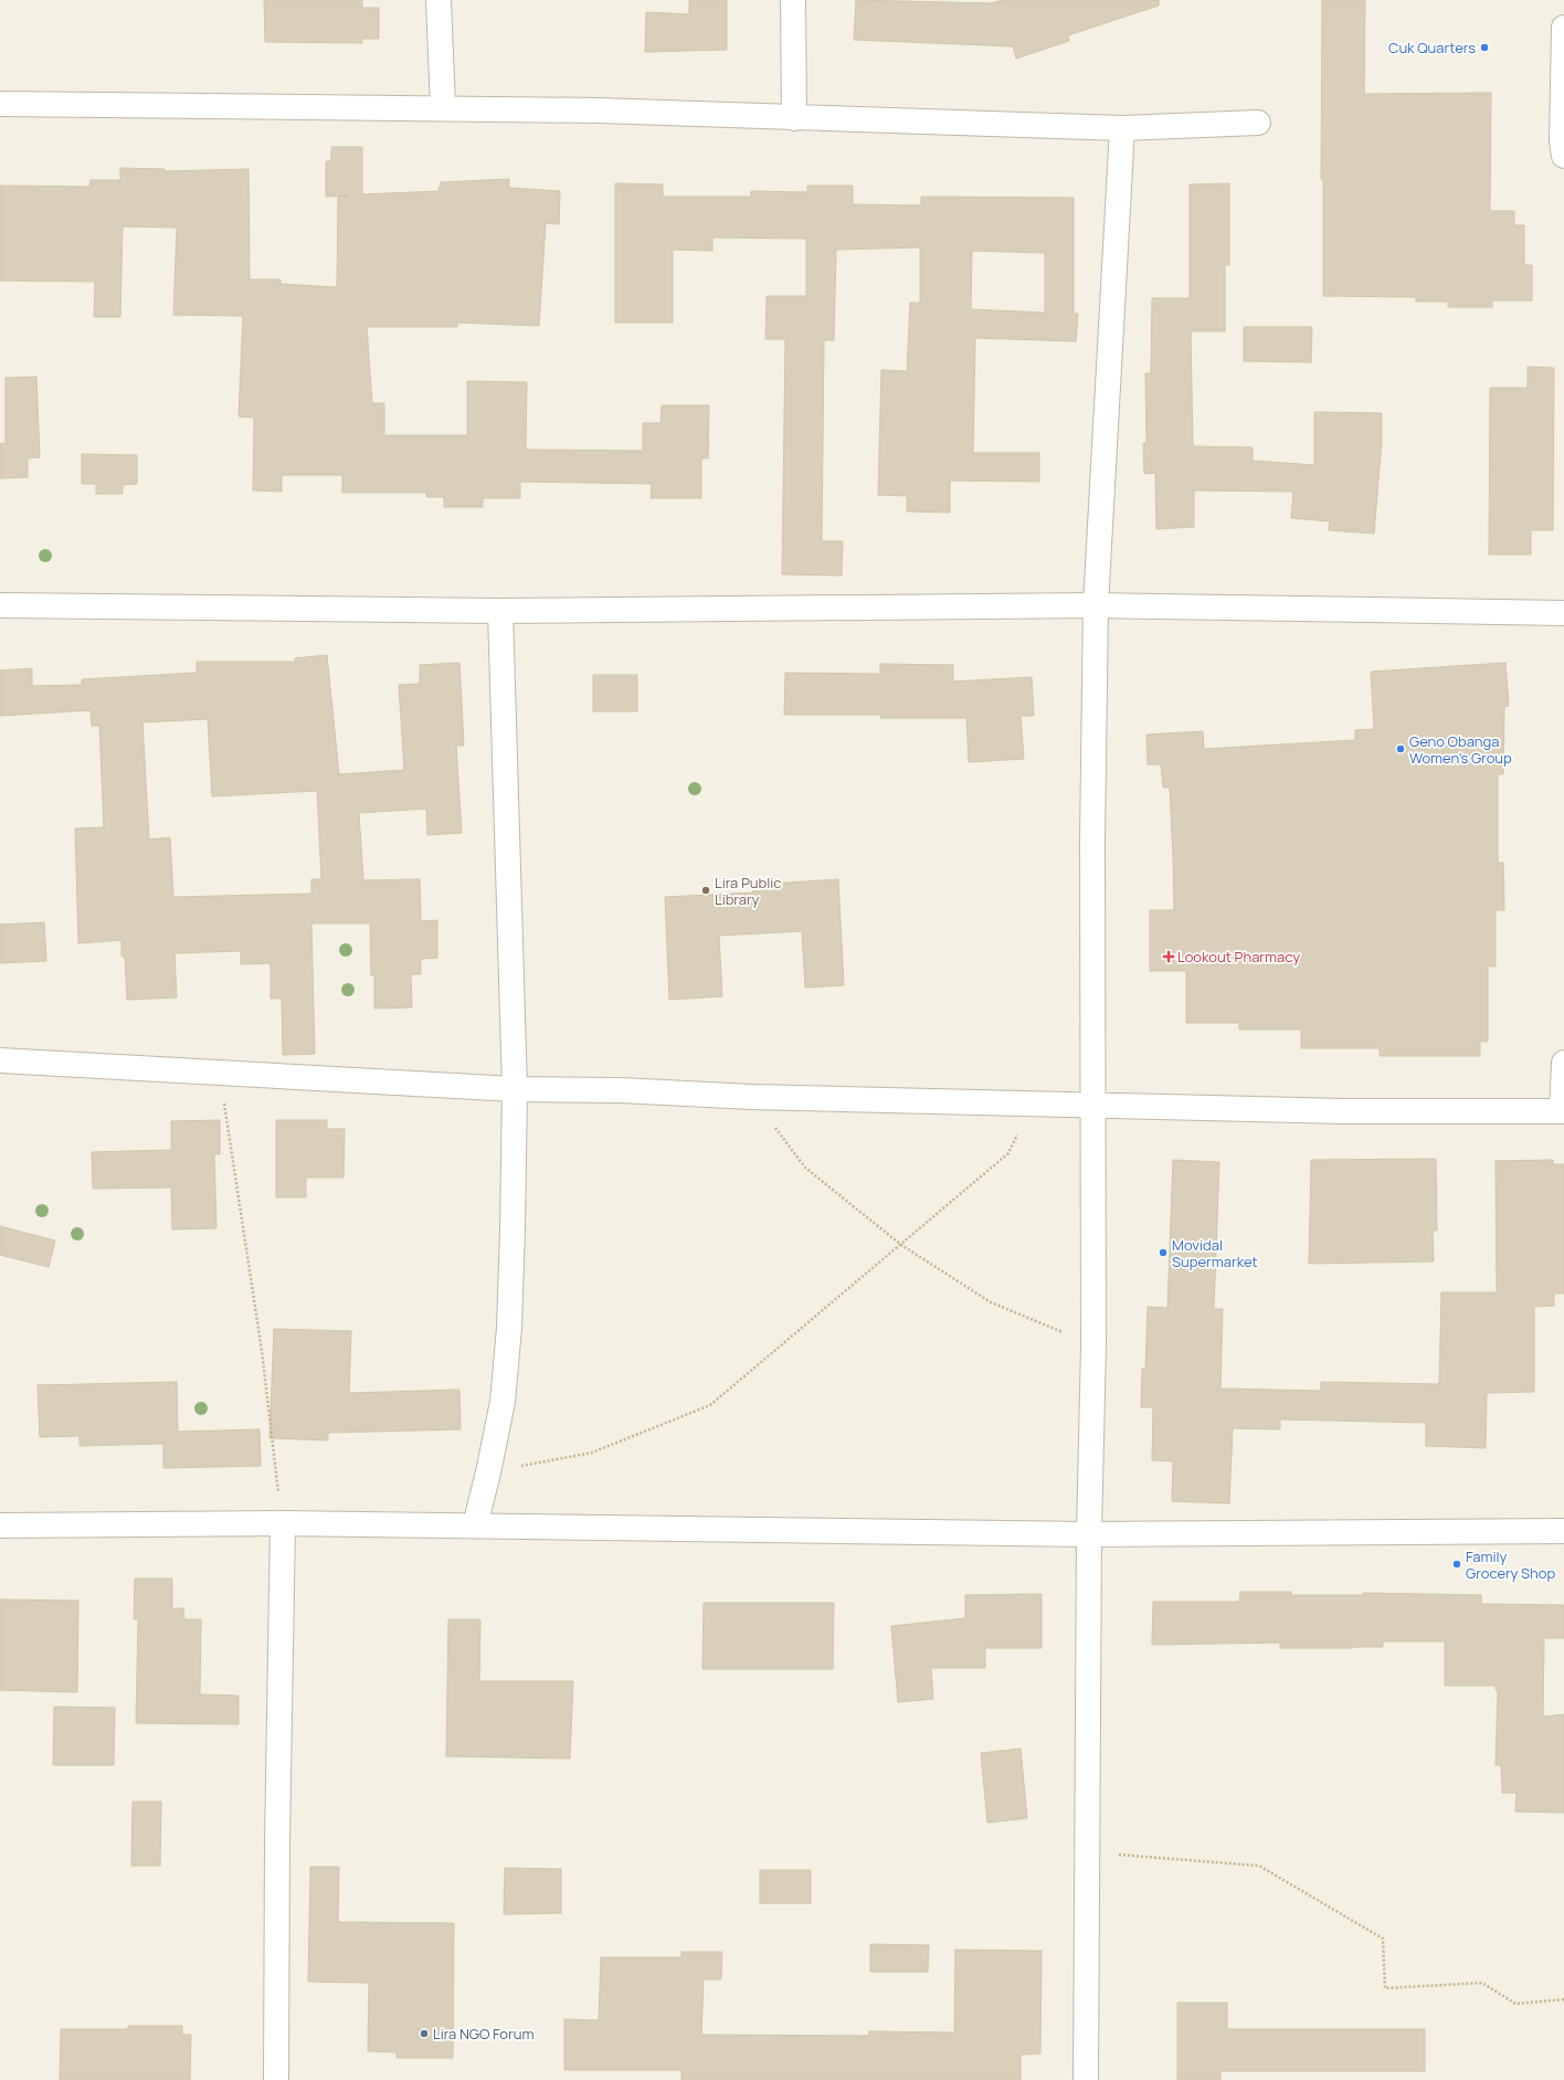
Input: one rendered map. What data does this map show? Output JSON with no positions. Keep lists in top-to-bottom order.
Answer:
{
  "places": {
    "other": [
      "Cuk Quarters",
      "Geno Obanga Women's Group",
      "Lira Public Library",
      "Movidal Supermarket",
      "Family Grocery Shop",
      "Lira NGO Forum"
    ],
    "health": ["Lookout Pharmacy"]
  }
}
